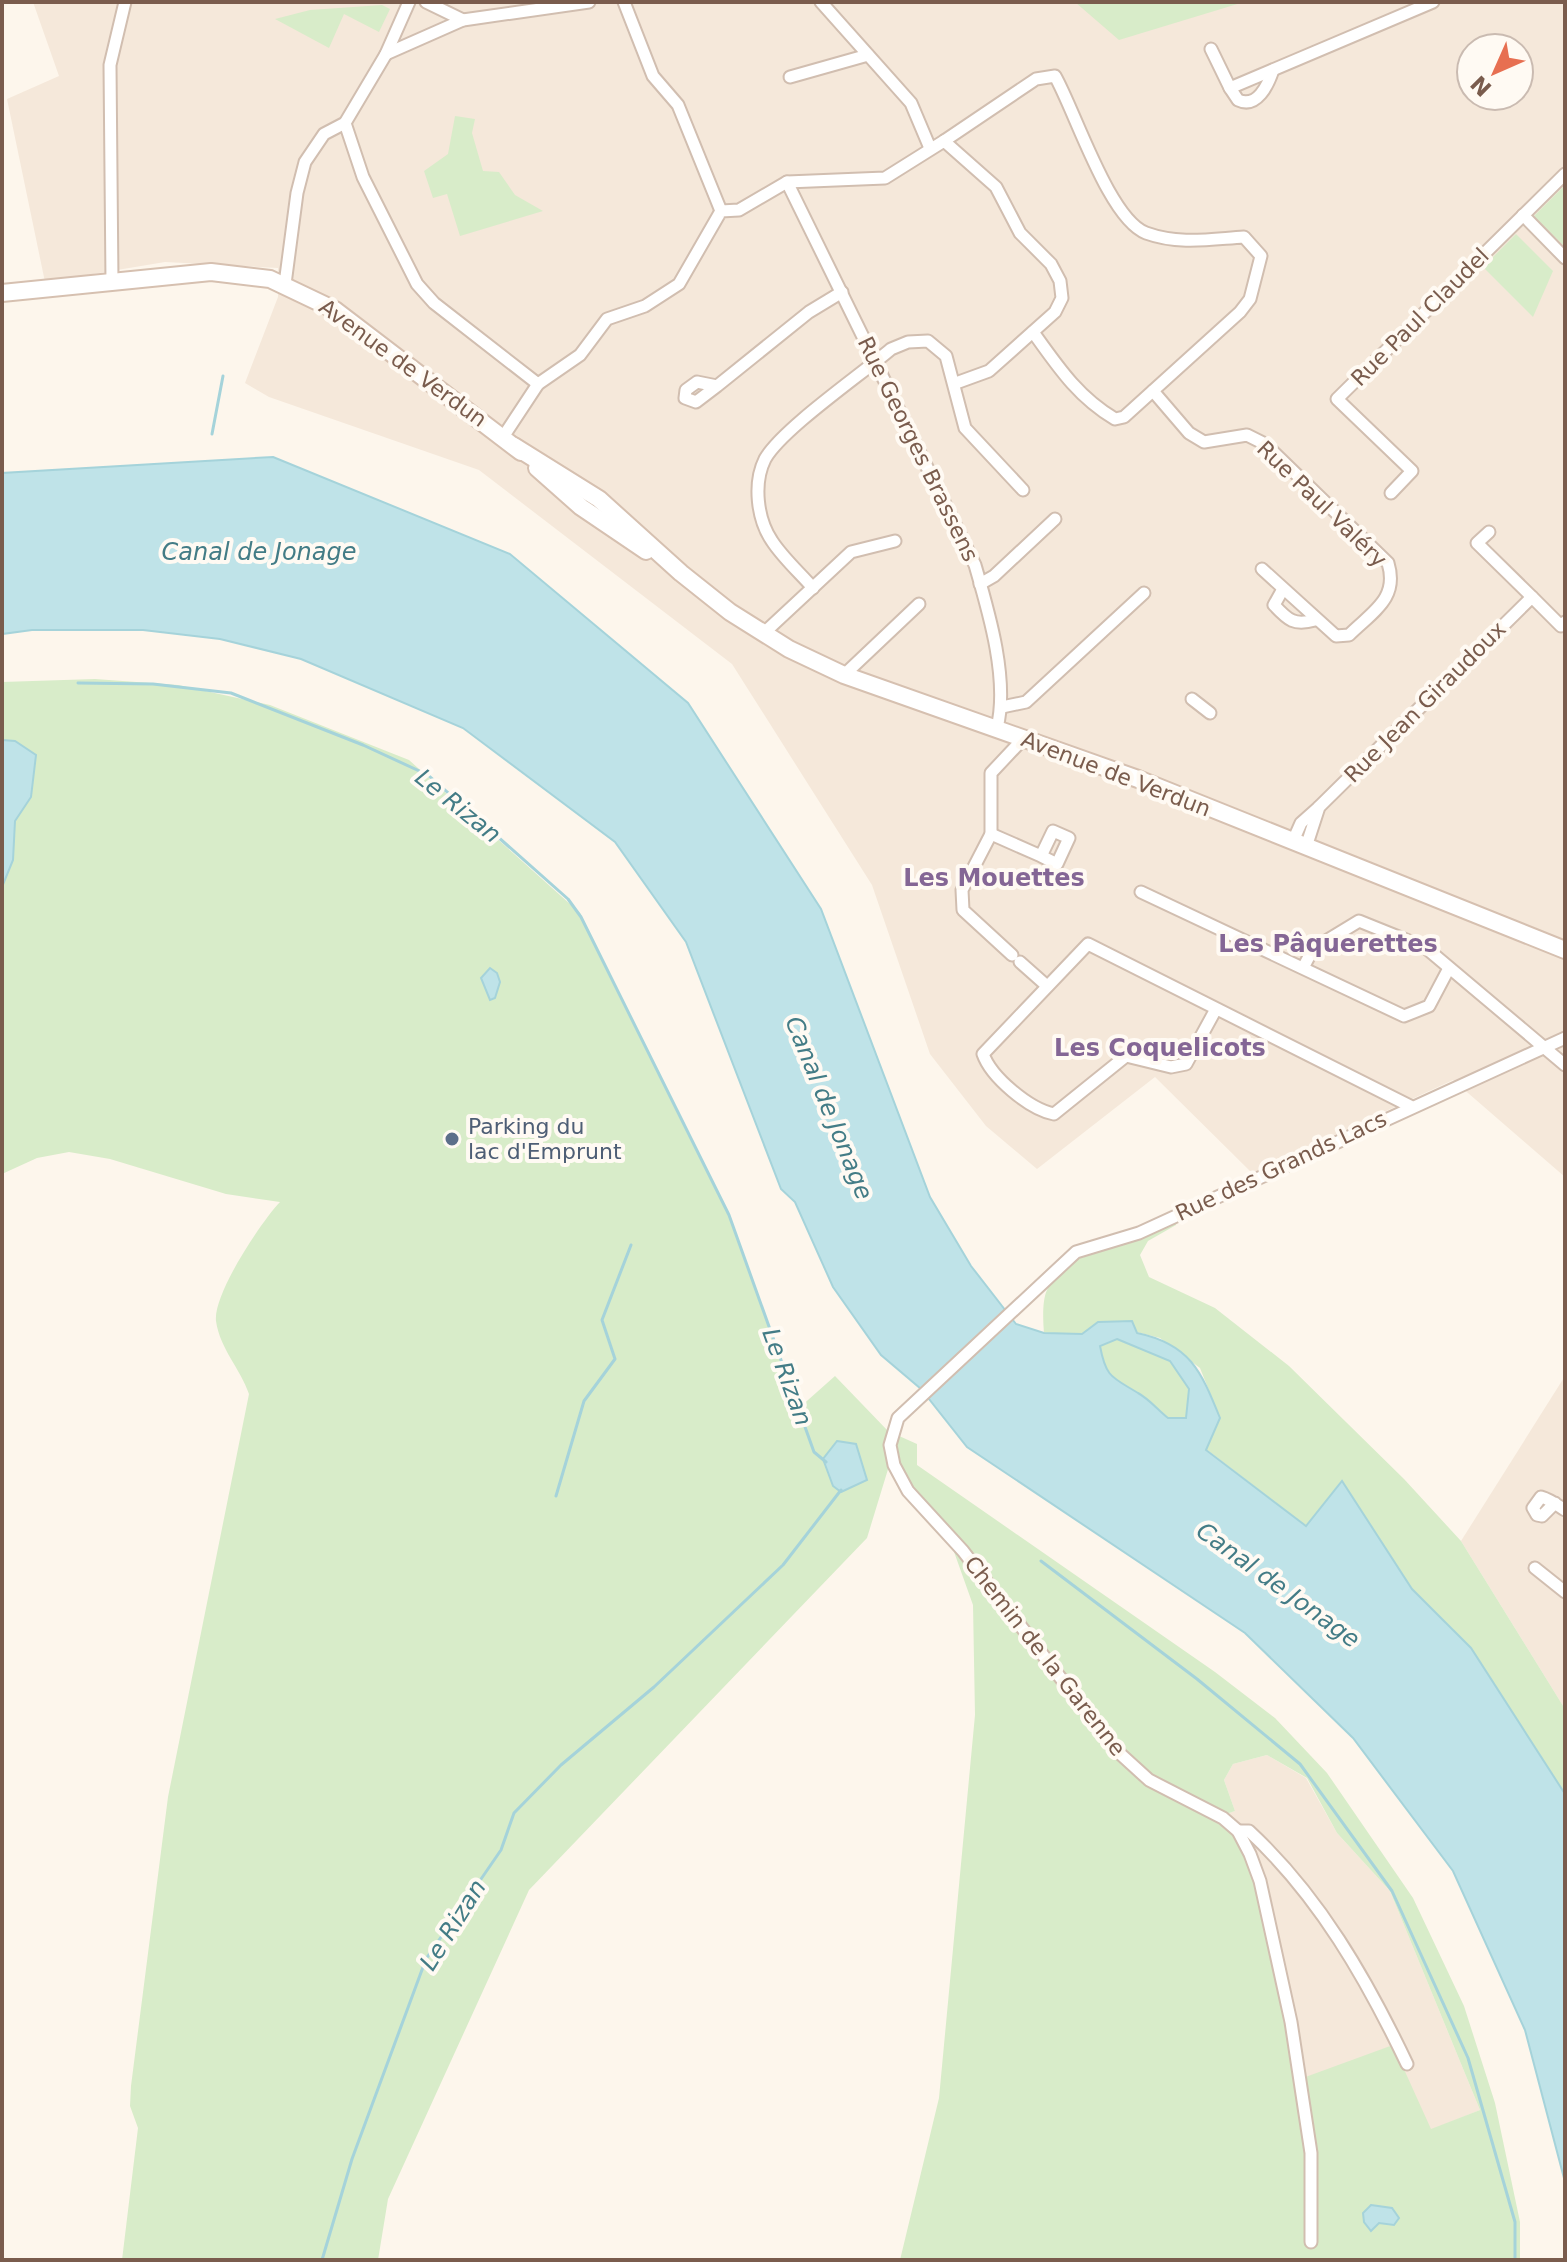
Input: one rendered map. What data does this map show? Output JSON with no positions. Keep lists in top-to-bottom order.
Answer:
{
  "streets": {
    "main road": ["Avenue de Verdun"],
    "street": [
      "Rue Paul Claudel",
      "Rue Georges Brassens",
      "Rue Paul Valéry",
      "Rue Jean Giraudoux",
      "Rue des Grands Lacs",
      "Chemin de la Garenne"
    ]
  },
  "crossings": [
    ["Avenue de Verdun", "Rue Georges Brassens"],
    ["Avenue de Verdun", "Rue Jean Giraudoux"],
    ["Rue des Grands Lacs", "Chemin de la Garenne"]
  ],
  "districts": ["Les Mouettes", "Les Pâquerettes", "Les Coquelicots"],
  "water": ["Canal de Jonage", "Le Rizan"],
  "places": ["Parking du lac d'Emprunt"],
  "north": "bottom left"
}
